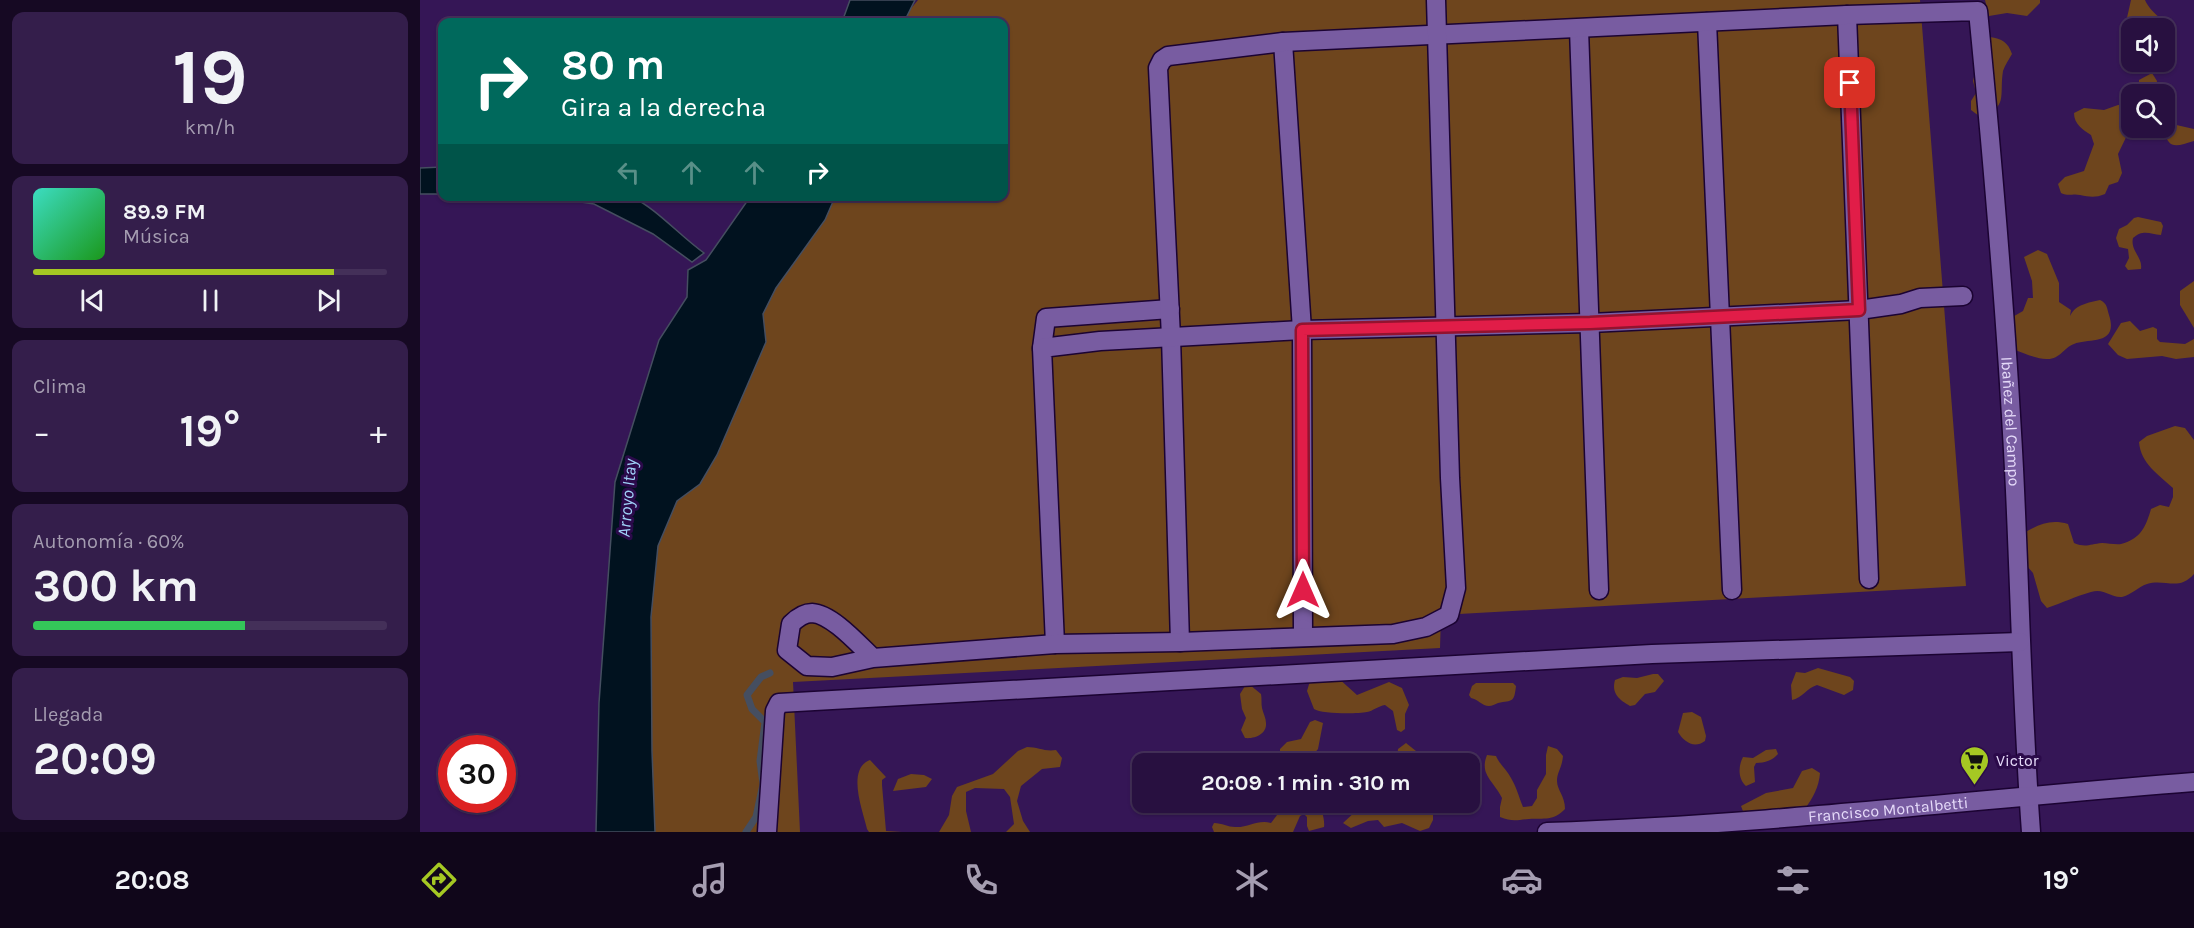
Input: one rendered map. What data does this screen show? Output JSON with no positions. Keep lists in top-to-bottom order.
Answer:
{
  "streets": {
    "street": ["Ibañez del Campo", "Francisco Montalbetti"]
  },
  "crossings": [
    ["Ibañez del Campo", "Francisco Montalbetti"]
  ],
  "water": ["Arroyo Itay"],
  "places": {
    "supermarket": ["Victor"]
  },
  "page": {
    "tile": [
      ["19", "km/h"],
      "Clima",
      ["Autonomía · 60%", "300 km"],
      ["Llegada", "20:09"]
    ],
    "turn": ["80 m", "Gira a la derecha"],
    "song": ["89.9 FM", "Música"],
    "heat": ["−", "19°", "+"],
    "limit": "30",
    "trip": "20:09 · 1 min · 310 m",
    "tabs": ["20:08", "19°"]
  }
}
